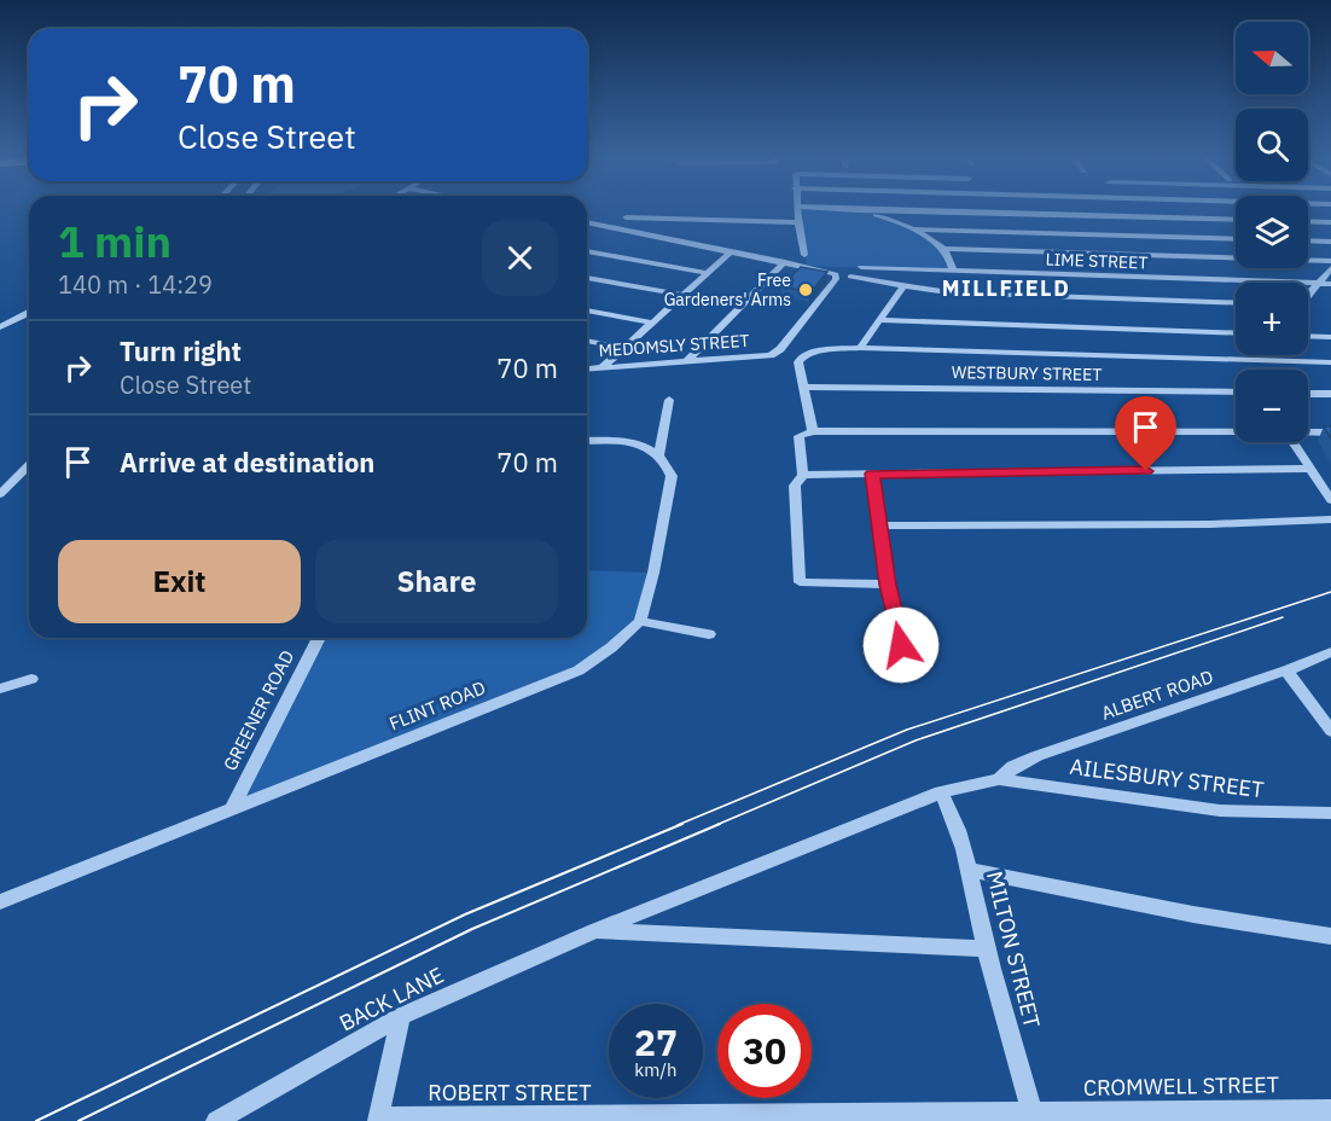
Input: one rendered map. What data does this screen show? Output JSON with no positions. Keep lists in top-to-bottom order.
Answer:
{
  "streets": {
    "street": [
      "LIME STREET",
      "MEDOMSLY STREET",
      "WESTBURY STREET",
      "ALBERT ROAD",
      "FLINT ROAD",
      "GREENER ROAD",
      "AILESBURY STREET",
      "MILTON STREET",
      "BACK LANE",
      "CROMWELL STREET",
      "ROBERT STREET"
    ]
  },
  "crossings": [
    ["ALBERT ROAD", "AILESBURY STREET"],
    ["ALBERT ROAD", "BACK LANE"],
    ["FLINT ROAD", "GREENER ROAD"],
    ["AILESBURY STREET", "BACK LANE"],
    ["MILTON STREET", "BACK LANE"],
    ["MILTON STREET", "CROMWELL STREET"],
    ["MILTON STREET", "ROBERT STREET"],
    ["CROMWELL STREET", "ROBERT STREET"]
  ],
  "districts": ["MILLFIELD"],
  "places": ["Free Gardeners' Arms"],
  "north": "left",
  "page": {
    "map_buttons": ["+", "−"],
    "turn": ["70 m", "Close Street"],
    "heading": ["1 min", "140 m · 14:29"],
    "list": [
      {
        "name": "Turn right",
        "note": "Close Street",
        "value": "70 m"
      },
      {
        "name": "Arrive at destination",
        "value": "70 m"
      }
    ],
    "buttons": ["Exit", "Share"],
    "speed": "27 km/h",
    "limit": "30"
  }
}
